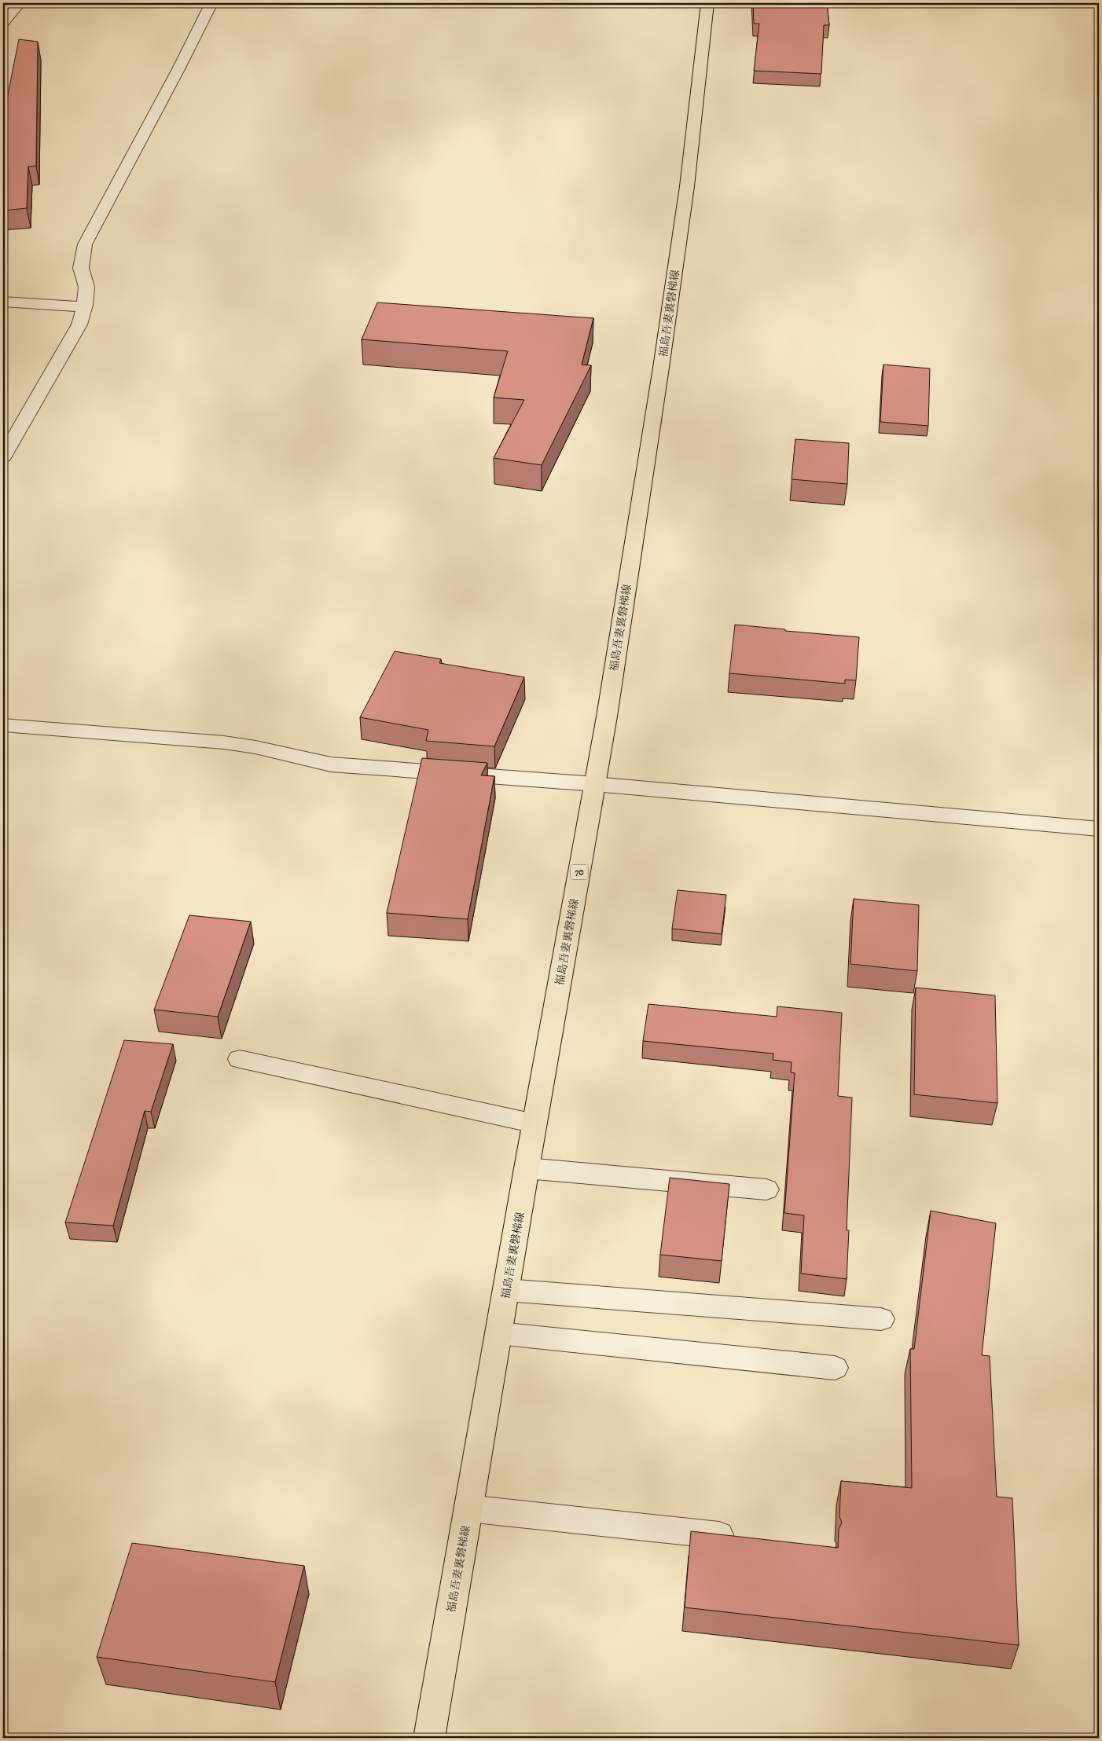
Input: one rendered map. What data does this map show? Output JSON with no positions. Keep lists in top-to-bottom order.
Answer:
{
  "streets": {
    "main road": ["福島吾妻裏磐梯線", "70"]
  }
}
